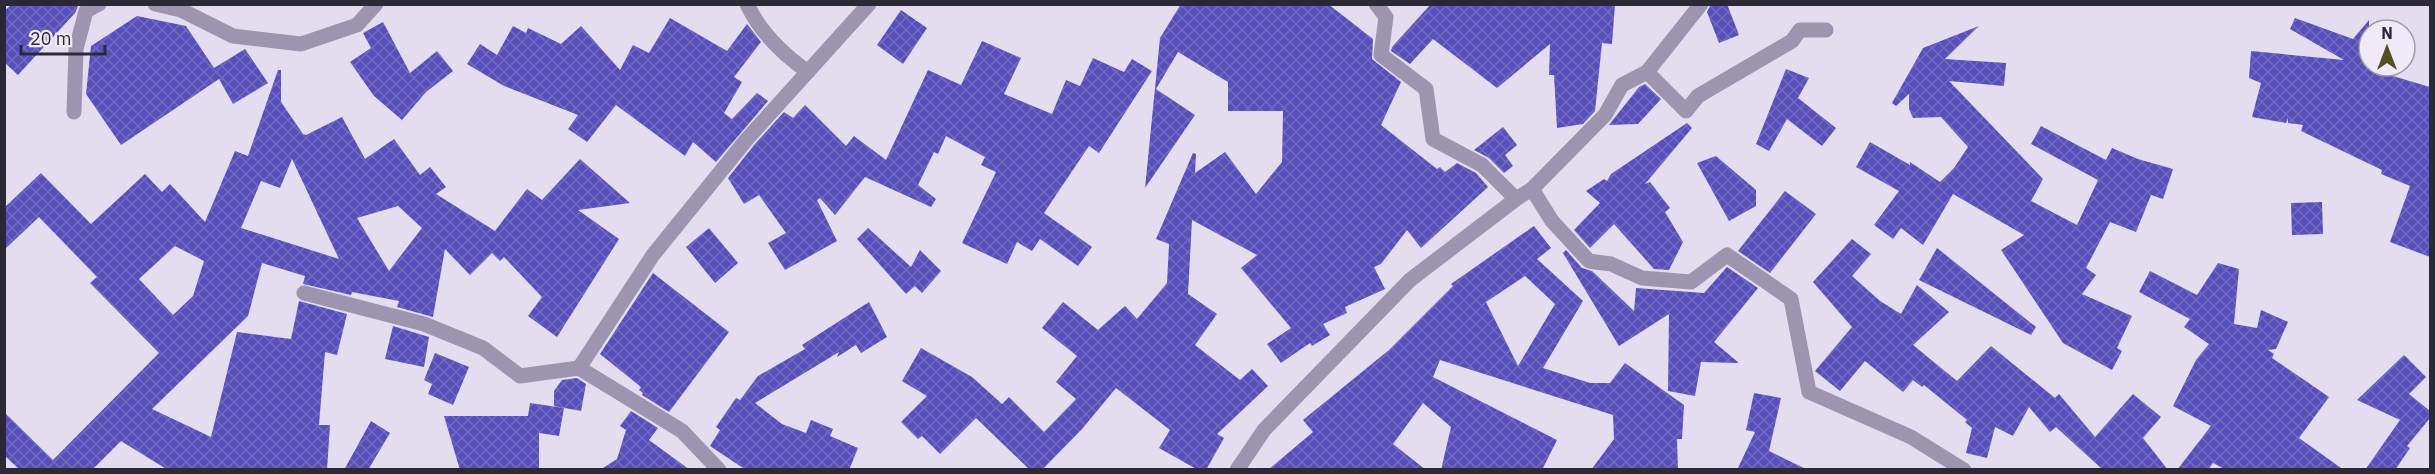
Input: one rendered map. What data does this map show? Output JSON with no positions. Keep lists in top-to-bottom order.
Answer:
{
  "scale_bar": "20 m",
  "north": "top"
}
